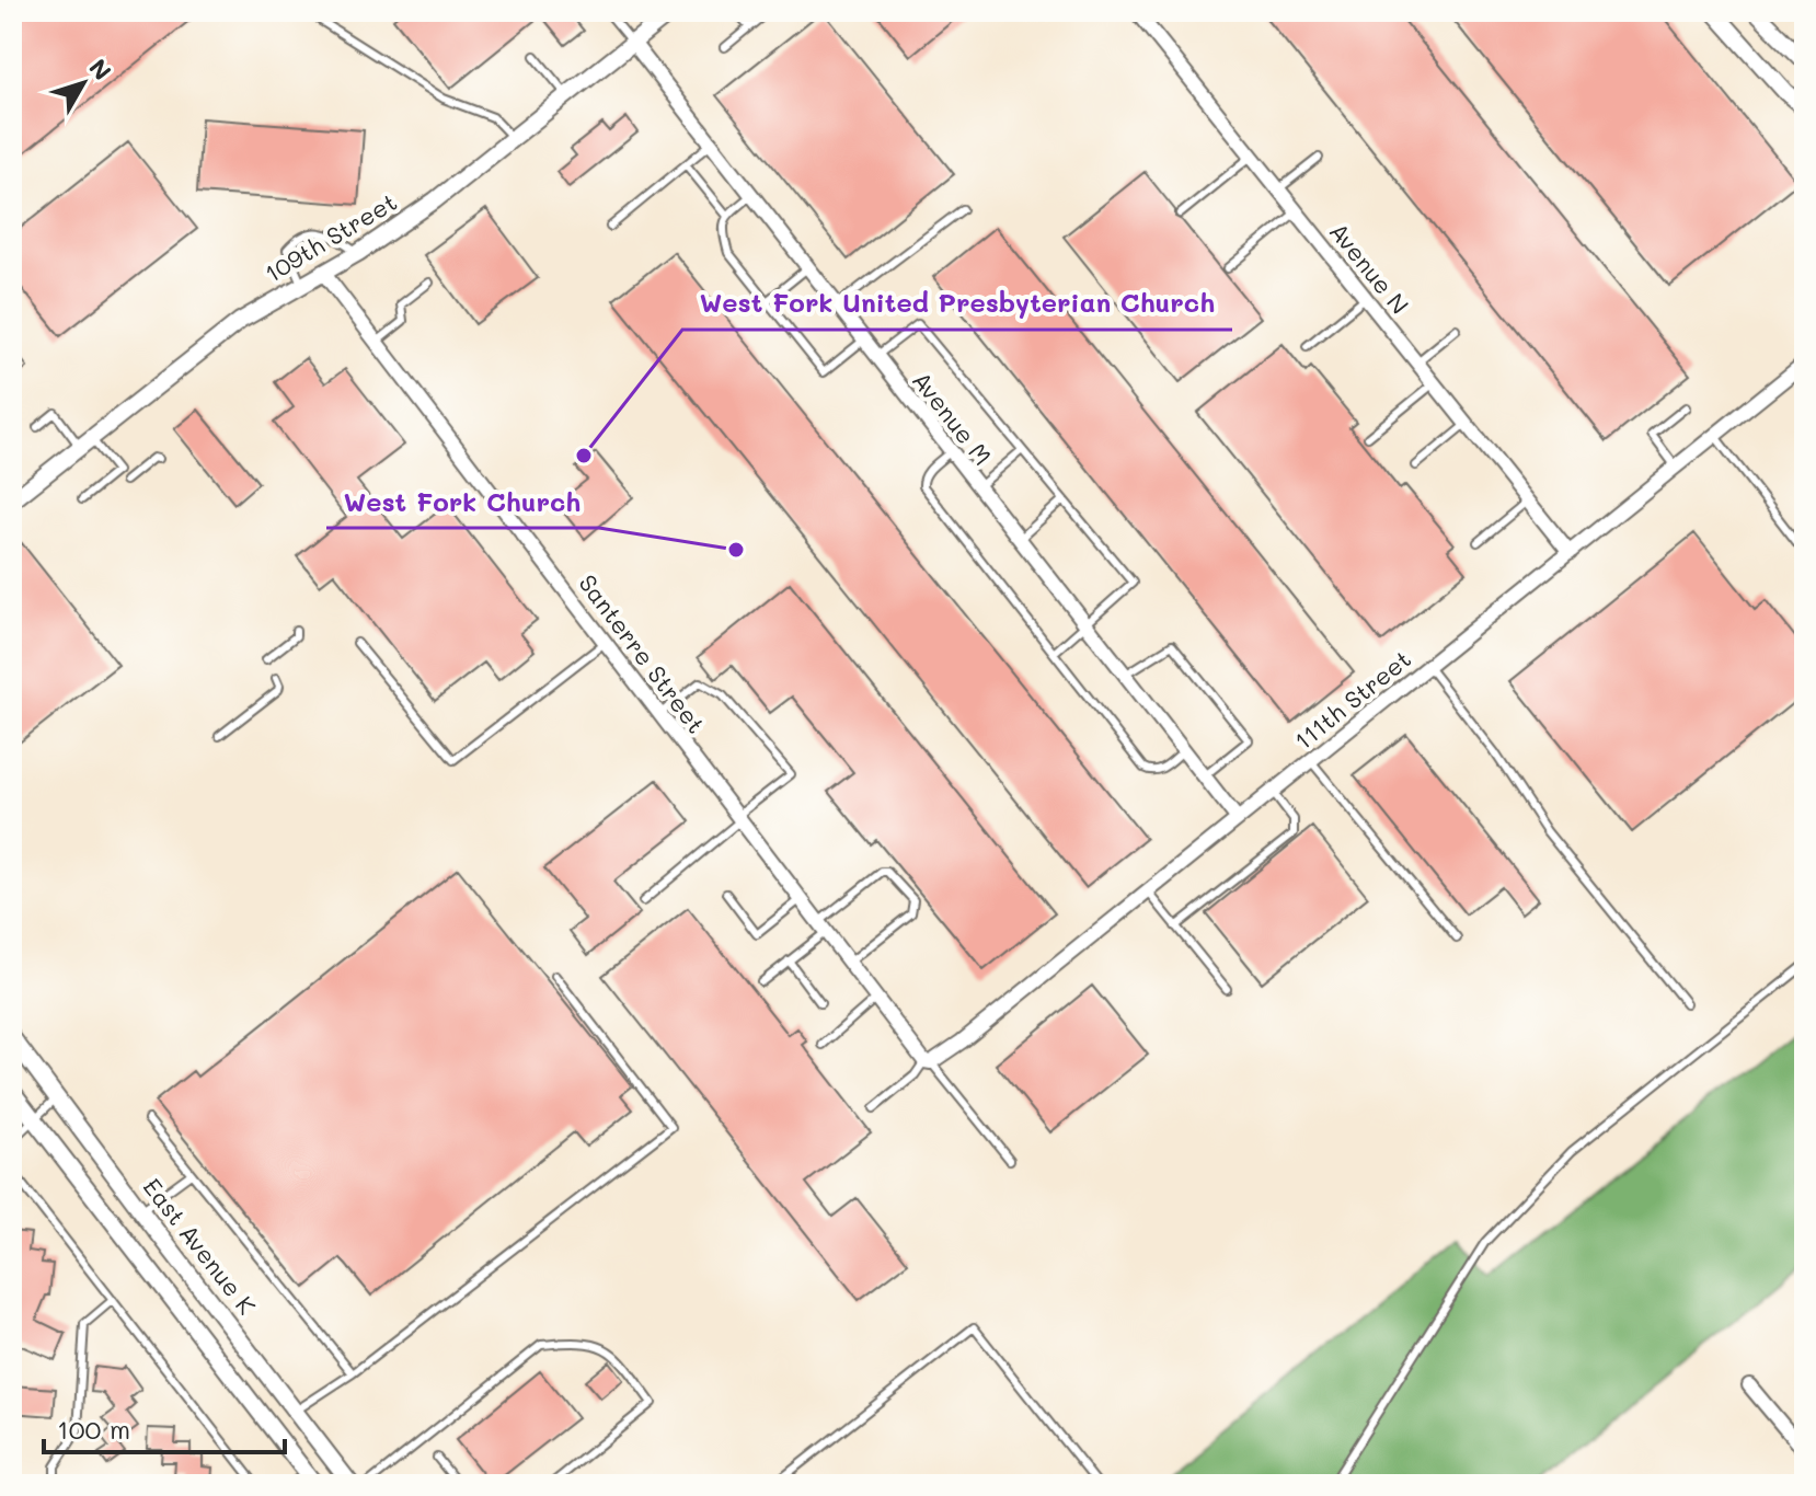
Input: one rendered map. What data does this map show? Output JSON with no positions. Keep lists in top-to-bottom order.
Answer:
{
  "streets": {
    "street": [
      "109th Street",
      "Avenue N",
      "Avenue M",
      "Santerre Street",
      "111th Street",
      "East Avenue K"
    ]
  },
  "crossings": [
    ["109th Street", "Avenue M"],
    ["109th Street", "Santerre Street"],
    ["Avenue N", "111th Street"],
    ["Avenue M", "111th Street"],
    ["Santerre Street", "111th Street"]
  ],
  "places": ["West Fork United Presbyterian Church", "West Fork Church"],
  "scale_bar": "100 m",
  "north": "top right"
}
